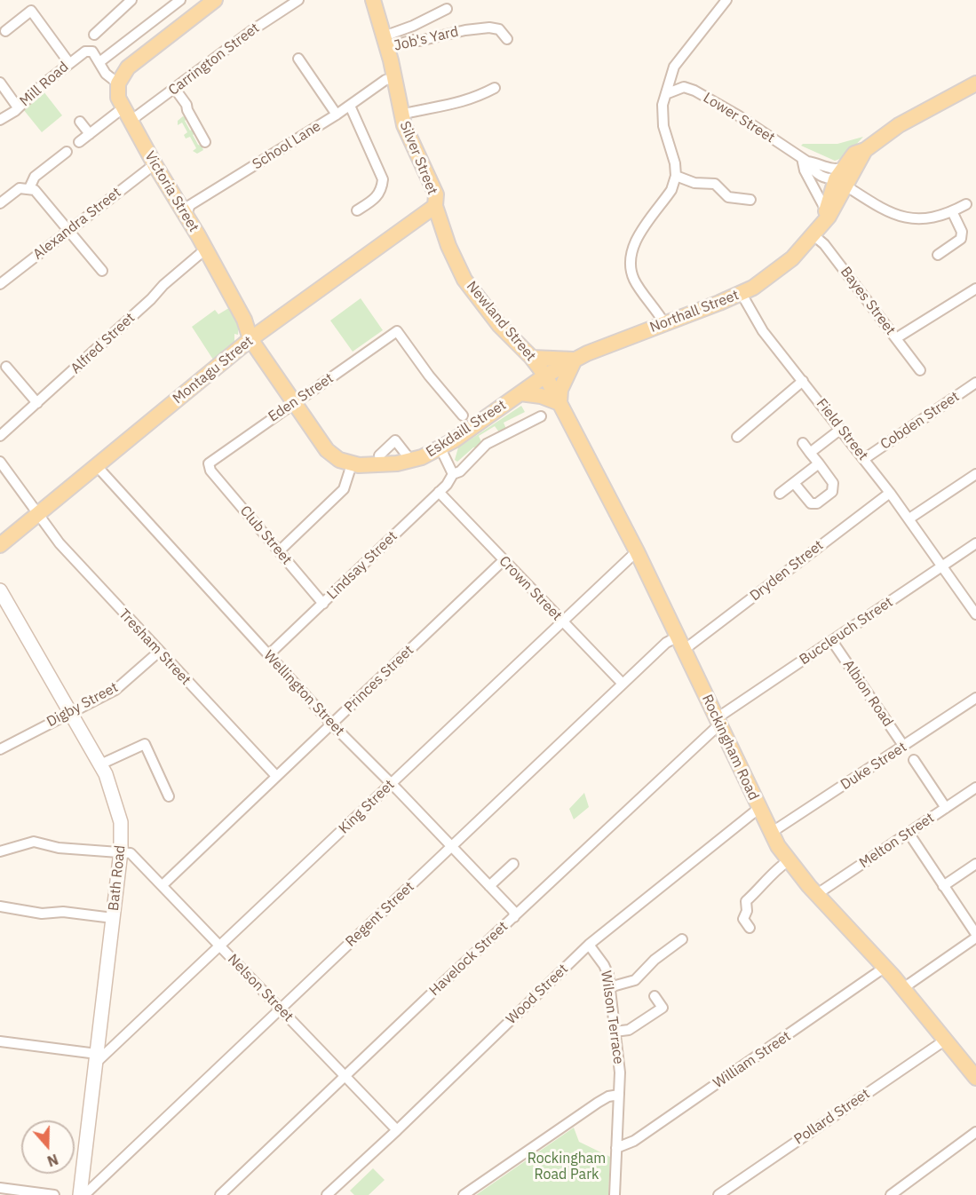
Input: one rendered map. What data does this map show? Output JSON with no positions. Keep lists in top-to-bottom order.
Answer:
{
  "streets": {
    "main road": [
      "Silver Street",
      "Victoria Street",
      "Northall Street",
      "Newland Street",
      "Montagu Street",
      "Eskdaill Street",
      "Rockingham Road"
    ],
    "street": [
      "Job's Yard",
      "Carrington Street",
      "Mill Road",
      "Lower Street",
      "School Lane",
      "Alexandra Street",
      "Bayes Street",
      "Alfred Street",
      "Eden Street",
      "Cobden Street",
      "Field Street",
      "Club Street",
      "Lindsay Street",
      "Dryden Street",
      "Crown Street",
      "Buccleuch Street",
      "Tresham Street",
      "Princes Street",
      "Wellington Street",
      "Albion Road",
      "Digby Street",
      "Duke Street",
      "King Street",
      "Melton Street",
      "Bath Road",
      "Regent Street",
      "Havelock Street",
      "Nelson Street",
      "Wood Street",
      "Wilson Terrace",
      "William Street",
      "Pollard Street"
    ]
  },
  "crossings": [
    ["Job's Yard", "Silver Street"],
    ["Carrington Street", "Victoria Street"],
    ["Lower Street", "Northall Street"],
    ["School Lane", "Silver Street"],
    ["School Lane", "Victoria Street"],
    ["Silver Street", "Newland Street"],
    ["Silver Street", "Montagu Street"],
    ["Victoria Street", "Alexandra Street"],
    ["Victoria Street", "Alfred Street"],
    ["Victoria Street", "Montagu Street"],
    ["Victoria Street", "Eskdaill Street"],
    ["Bayes Street", "Northall Street"],
    ["Northall Street", "Newland Street"],
    ["Northall Street", "Eskdaill Street"],
    ["Northall Street", "Field Street"],
    ["Northall Street", "Rockingham Road"],
    ["Newland Street", "Montagu Street"],
    ["Newland Street", "Eskdaill Street"],
    ["Newland Street", "Rockingham Road"],
    ["Montagu Street", "Eskdaill Street"],
    ["Montagu Street", "Tresham Street"],
    ["Montagu Street", "Wellington Street"],
    ["Eden Street", "Eskdaill Street"],
    ["Eden Street", "Club Street"],
    ["Cobden Street", "Field Street"],
    ["Eskdaill Street", "Rockingham Road"],
    ["Field Street", "Dryden Street"],
    ["Field Street", "Buccleuch Street"],
    ["Club Street", "Lindsay Street"],
    ["Lindsay Street", "Crown Street"],
    ["Lindsay Street", "Wellington Street"],
    ["Dryden Street", "Rockingham Road"],
    ["Dryden Street", "Regent Street"],
    ["Crown Street", "Princes Street"],
    ["Crown Street", "King Street"],
    ["Crown Street", "Regent Street"],
    ["Buccleuch Street", "Albion Road"],
    ["Buccleuch Street", "Rockingham Road"],
    ["Buccleuch Street", "Havelock Street"],
    ["Tresham Street", "Princes Street"],
    ["Tresham Street", "Digby Street"],
    ["Princes Street", "Wellington Street"],
    ["Princes Street", "Nelson Street"],
    ["Wellington Street", "King Street"],
    ["Wellington Street", "Regent Street"],
    ["Wellington Street", "Havelock Street"],
    ["Albion Road", "Duke Street"],
    ["Digby Street", "Bath Road"],
    ["Rockingham Road", "Duke Street"],
    ["Rockingham Road", "King Street"],
    ["Rockingham Road", "Melton Street"],
    ["Rockingham Road", "Regent Street"],
    ["Rockingham Road", "Havelock Street"],
    ["Rockingham Road", "Wood Street"],
    ["Rockingham Road", "William Street"],
    ["Rockingham Road", "Pollard Street"],
    ["King Street", "Bath Road"],
    ["King Street", "Nelson Street"],
    ["Bath Road", "Nelson Street"],
    ["Regent Street", "Nelson Street"],
    ["Havelock Street", "Nelson Street"],
    ["Nelson Street", "Wood Street"],
    ["Wood Street", "Wilson Terrace"],
    ["Wilson Terrace", "William Street"]
  ],
  "parks": ["Rockingham Road Park"],
  "north": "bottom"
}
